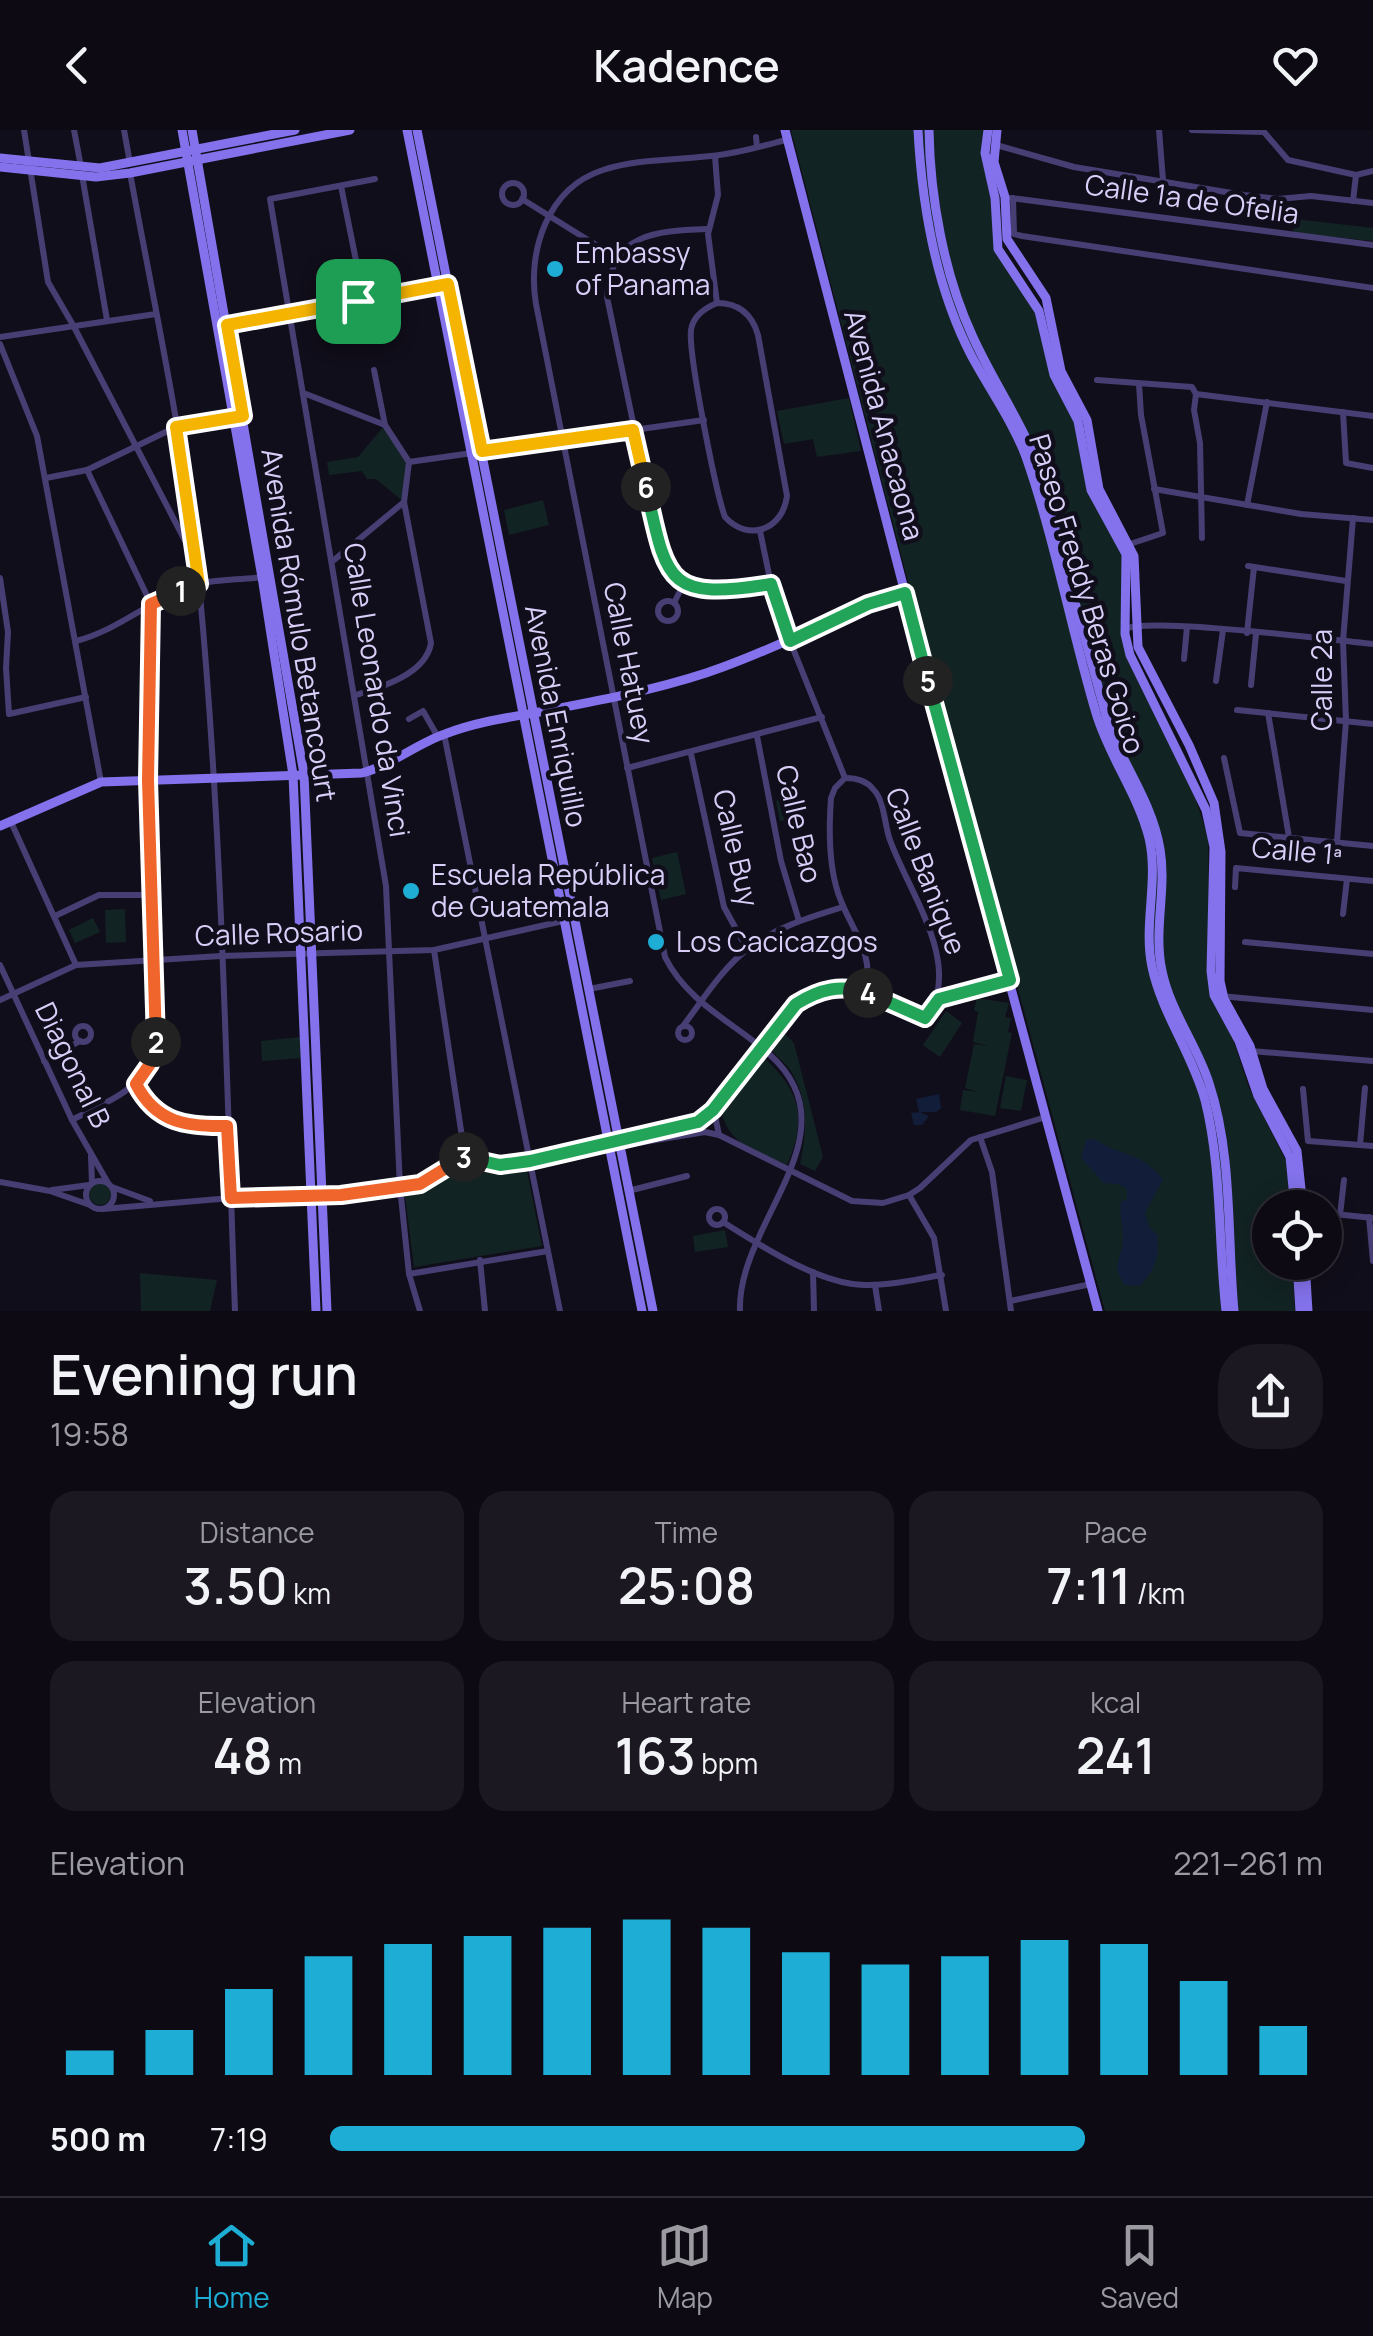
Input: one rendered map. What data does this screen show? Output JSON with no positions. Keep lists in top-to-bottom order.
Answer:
{
  "streets": {
    "street": [
      "Calle 1a de Ofelia",
      "Avenida Anacaona",
      "Paseo Freddy Beras Goico",
      "Avenida Rómulo Betancourt",
      "Calle Hatuey",
      "Calle 2a",
      "Calle Leonardo da Vinci",
      "Avenida Enriquillo",
      "Calle Bao",
      "Calle Buy",
      "Calle 1ª",
      "Calle Banique",
      "Calle Rosario",
      "Diagonal B"
    ]
  },
  "crossings": [
    ["Avenida Anacaona", "Calle Hatuey"],
    ["Avenida Rómulo Betancourt", "Calle Rosario"],
    ["Calle Leonardo da Vinci", "Calle Rosario"],
    ["Avenida Enriquillo", "Calle Rosario"],
    ["Calle Rosario", "Diagonal B"]
  ],
  "places": ["Embassy of Panama", "Escuela República de Guatemala", "Los Cacicazgos"],
  "page": {
    "header": "Kadence",
    "pins": [
      "6",
      "1",
      "5",
      "4",
      "2",
      "3"
    ],
    "heading": ["Evening run", "19:58"],
    "stats": [
      ["Distance", "3.50 km"],
      ["Time", "25:08"],
      ["Pace", "7:11 /km"],
      ["Elevation", "48 m"],
      ["Heart rate", "163 bpm"],
      ["kcal", "241"]
    ],
    "chart": ["Elevation", "221–261 m"],
    "list": [
      {
        "name": "500 m",
        "note": "7:19"
      }
    ],
    "tabs": ["Home", "Map", "Saved"]
  }
}
